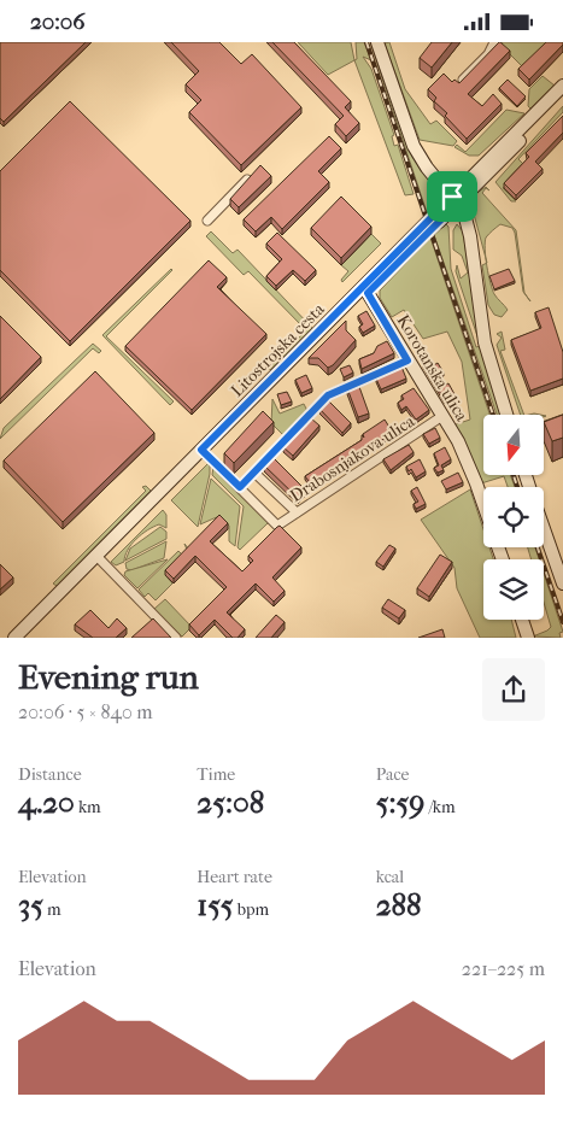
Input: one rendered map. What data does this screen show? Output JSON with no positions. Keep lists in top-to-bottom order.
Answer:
{
  "streets": {
    "main road": ["Litostrojska cesta", "Korotanska ulica"],
    "street": ["Drabosnjakova ulica"]
  },
  "crossings": [
    ["Litostrojska cesta", "Korotanska ulica"],
    ["Korotanska ulica", "Drabosnjakova ulica"]
  ],
  "north": "bottom",
  "page": {
    "status": "20:06",
    "heading": ["Evening run", "20:06 · 5 × 840 m"],
    "stats": [
      ["Distance", "4.20 km"],
      ["Time", "25:08"],
      ["Pace", "5:59 /km"],
      ["Elevation", "35 m"],
      ["Heart rate", "155 bpm"],
      ["kcal", "288"]
    ],
    "chart": ["Elevation", "221–225 m"]
  }
}
